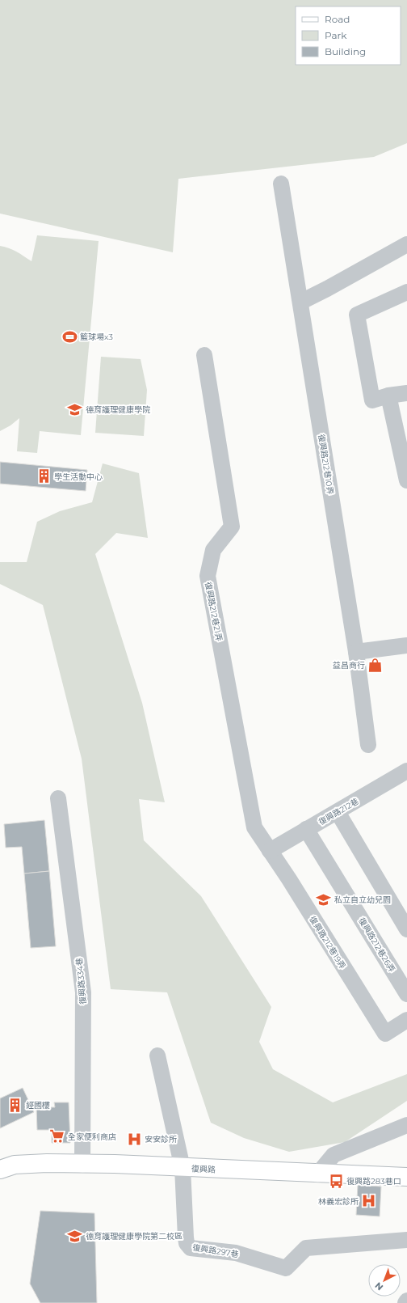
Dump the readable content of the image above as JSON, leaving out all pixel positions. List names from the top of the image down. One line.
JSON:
{"streets":{"street":["復興路212巷10弄","復興路212巷21弄","復興路212巷","復興路212巷19弄","復興路212巷26弄","復興路334巷","復興路","復興路297巷"]},"crossings":[["復興路212巷21弄","復興路212巷"],["復興路212巷21弄","復興路212巷19弄"],["復興路212巷","復興路212巷19弄"],["復興路212巷","復興路212巷26弄"],["復興路334巷","復興路"],["復興路","復興路297巷"]],"places":{"sports":["籃球場x3"],"school or university":["德育護理健康學院","私立自立幼兒園","德育護理健康學院第二校區"],"building":["學生活動中心","經國樓"],"shop":["益昌商行"],"supermarket":["全家便利商店"],"hospital":["安安診所","林義宏診所"],"bus stop":["復興路283巷口"]},"legend":["Road","Park","Building"],"north":"bottom left"}
